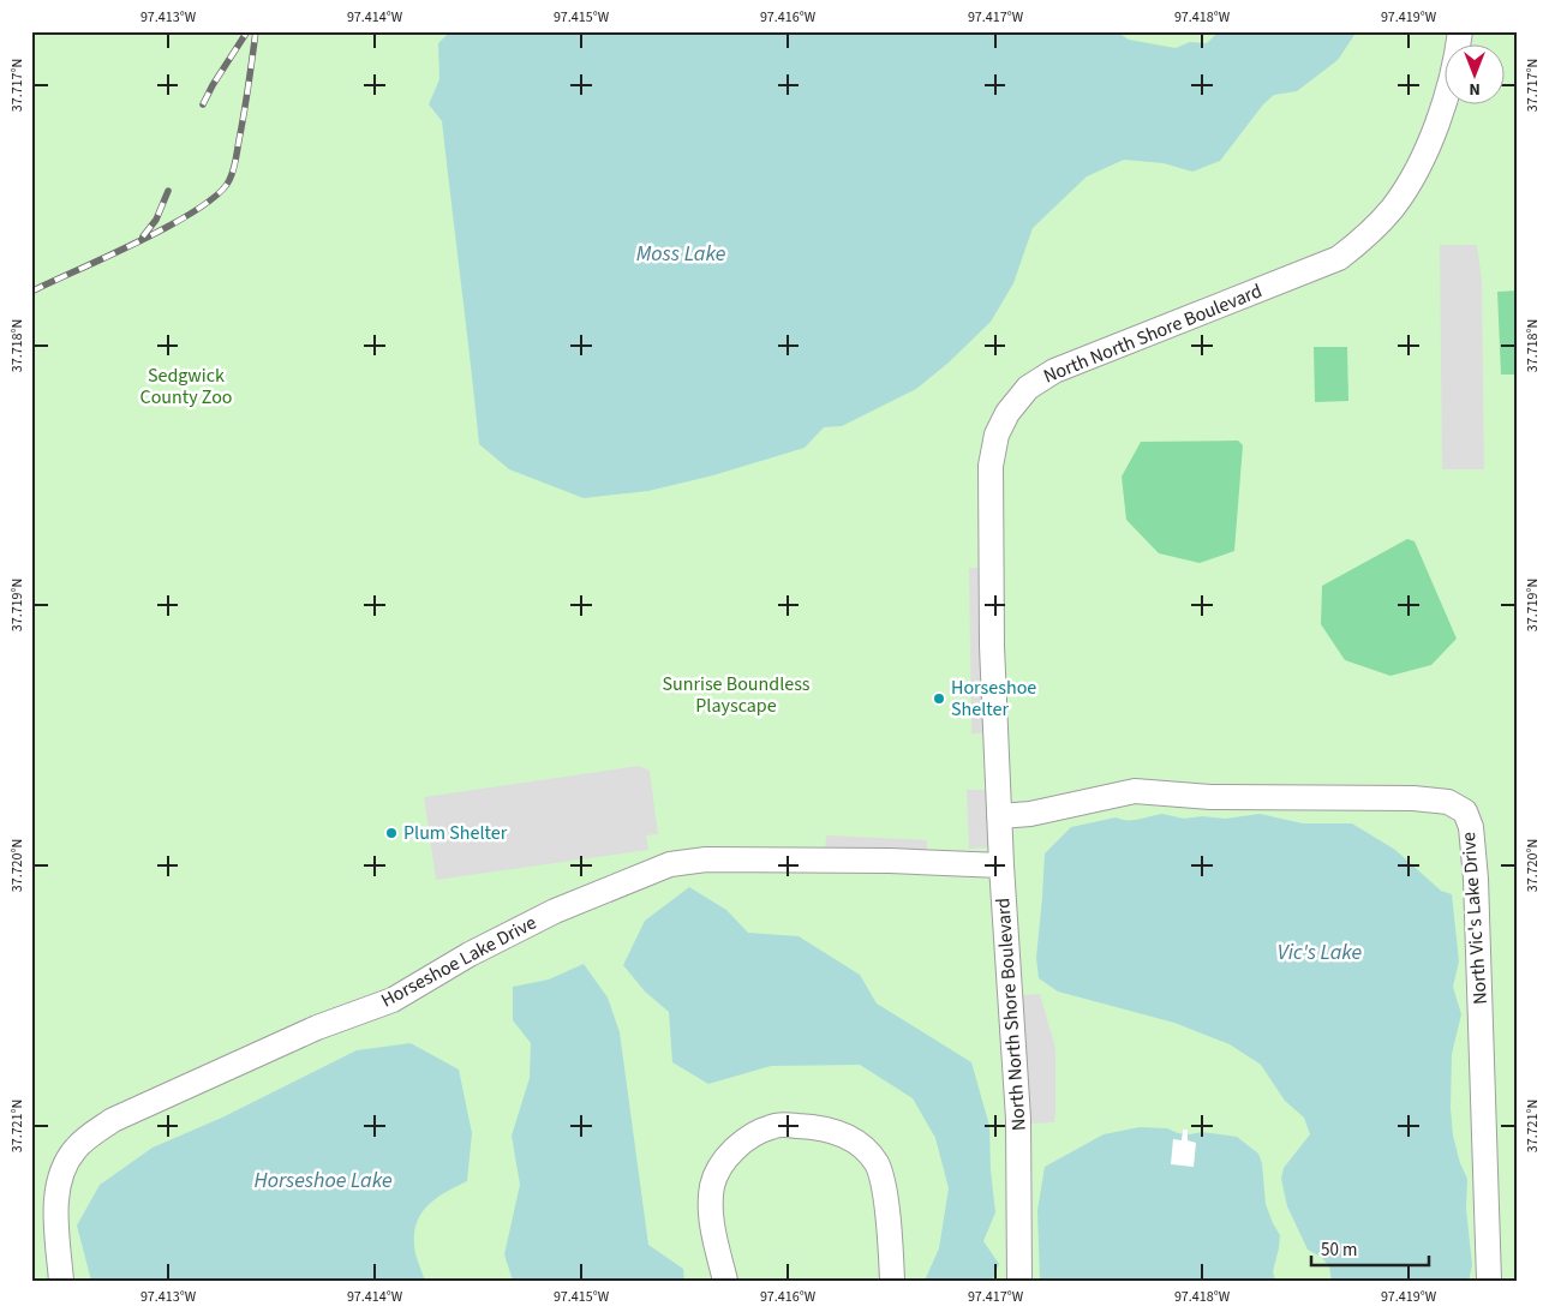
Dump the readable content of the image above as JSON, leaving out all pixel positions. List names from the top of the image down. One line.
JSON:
{"streets":{"street":["North North Shore Boulevard","North Vic's Lake Drive","Horseshoe Lake Drive"]},"crossings":[["North North Shore Boulevard","North Vic's Lake Drive"],["North North Shore Boulevard","Horseshoe Lake Drive"]],"water":["Moss Lake","Vic's Lake","Horseshoe Lake"],"parks":["Sedgwick County Zoo","Sunrise Boundless Playscape"],"places":["Horseshoe Shelter","Plum Shelter"],"scale_bar":"50 m","north":"bottom","coordinates":["97.413°W","97.414°W","97.415°W","97.416°W","97.417°W","97.418°W","97.419°W","37.717°N","37.718°N","37.719°N","37.720°N","37.721°N"]}
